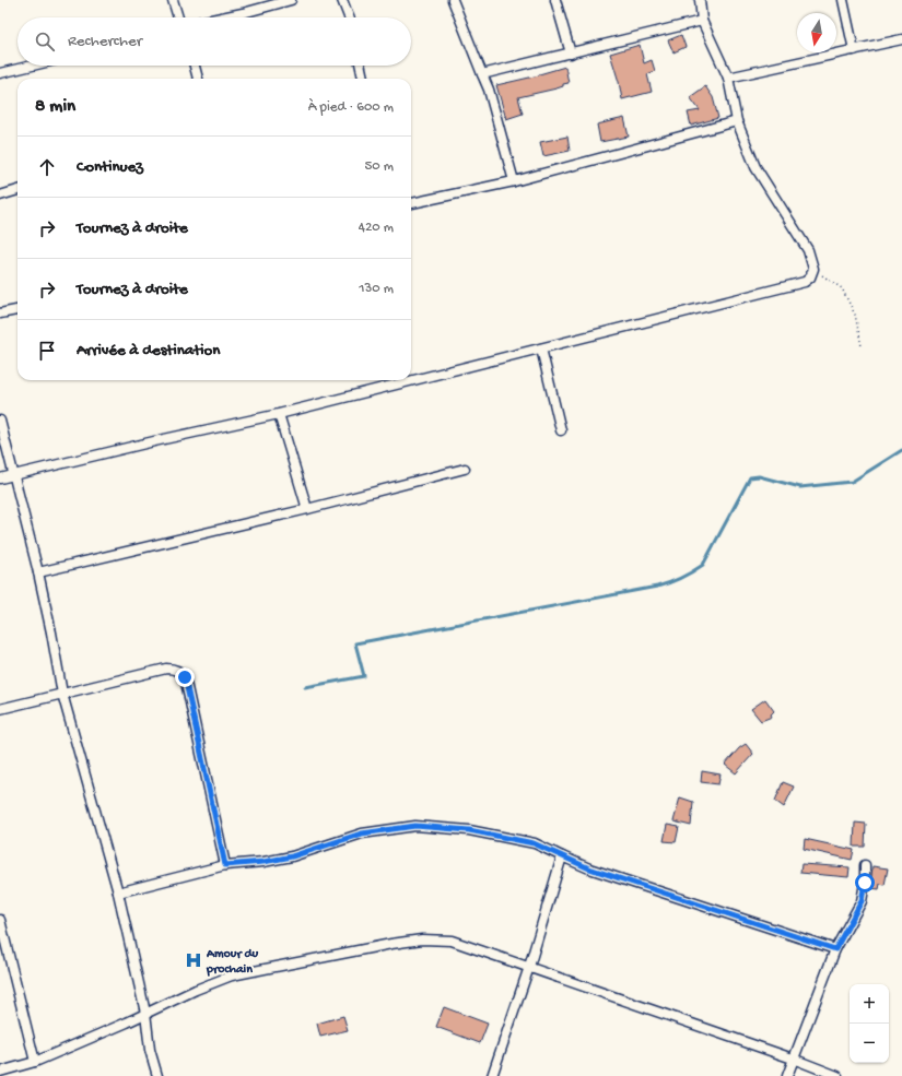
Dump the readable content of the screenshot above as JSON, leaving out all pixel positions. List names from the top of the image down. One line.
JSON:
{"places":{"hospital":["Amour du prochain"]},"north":"bottom","page":{"search":"Rechercher","heading":["8 min","À pied · 600 m"],"list":[["Continuez","50 m"],["Tournez à droite","420 m"],["Tournez à droite","130 m"],"Arrivée à destination"],"map_buttons":["+","−"]}}
